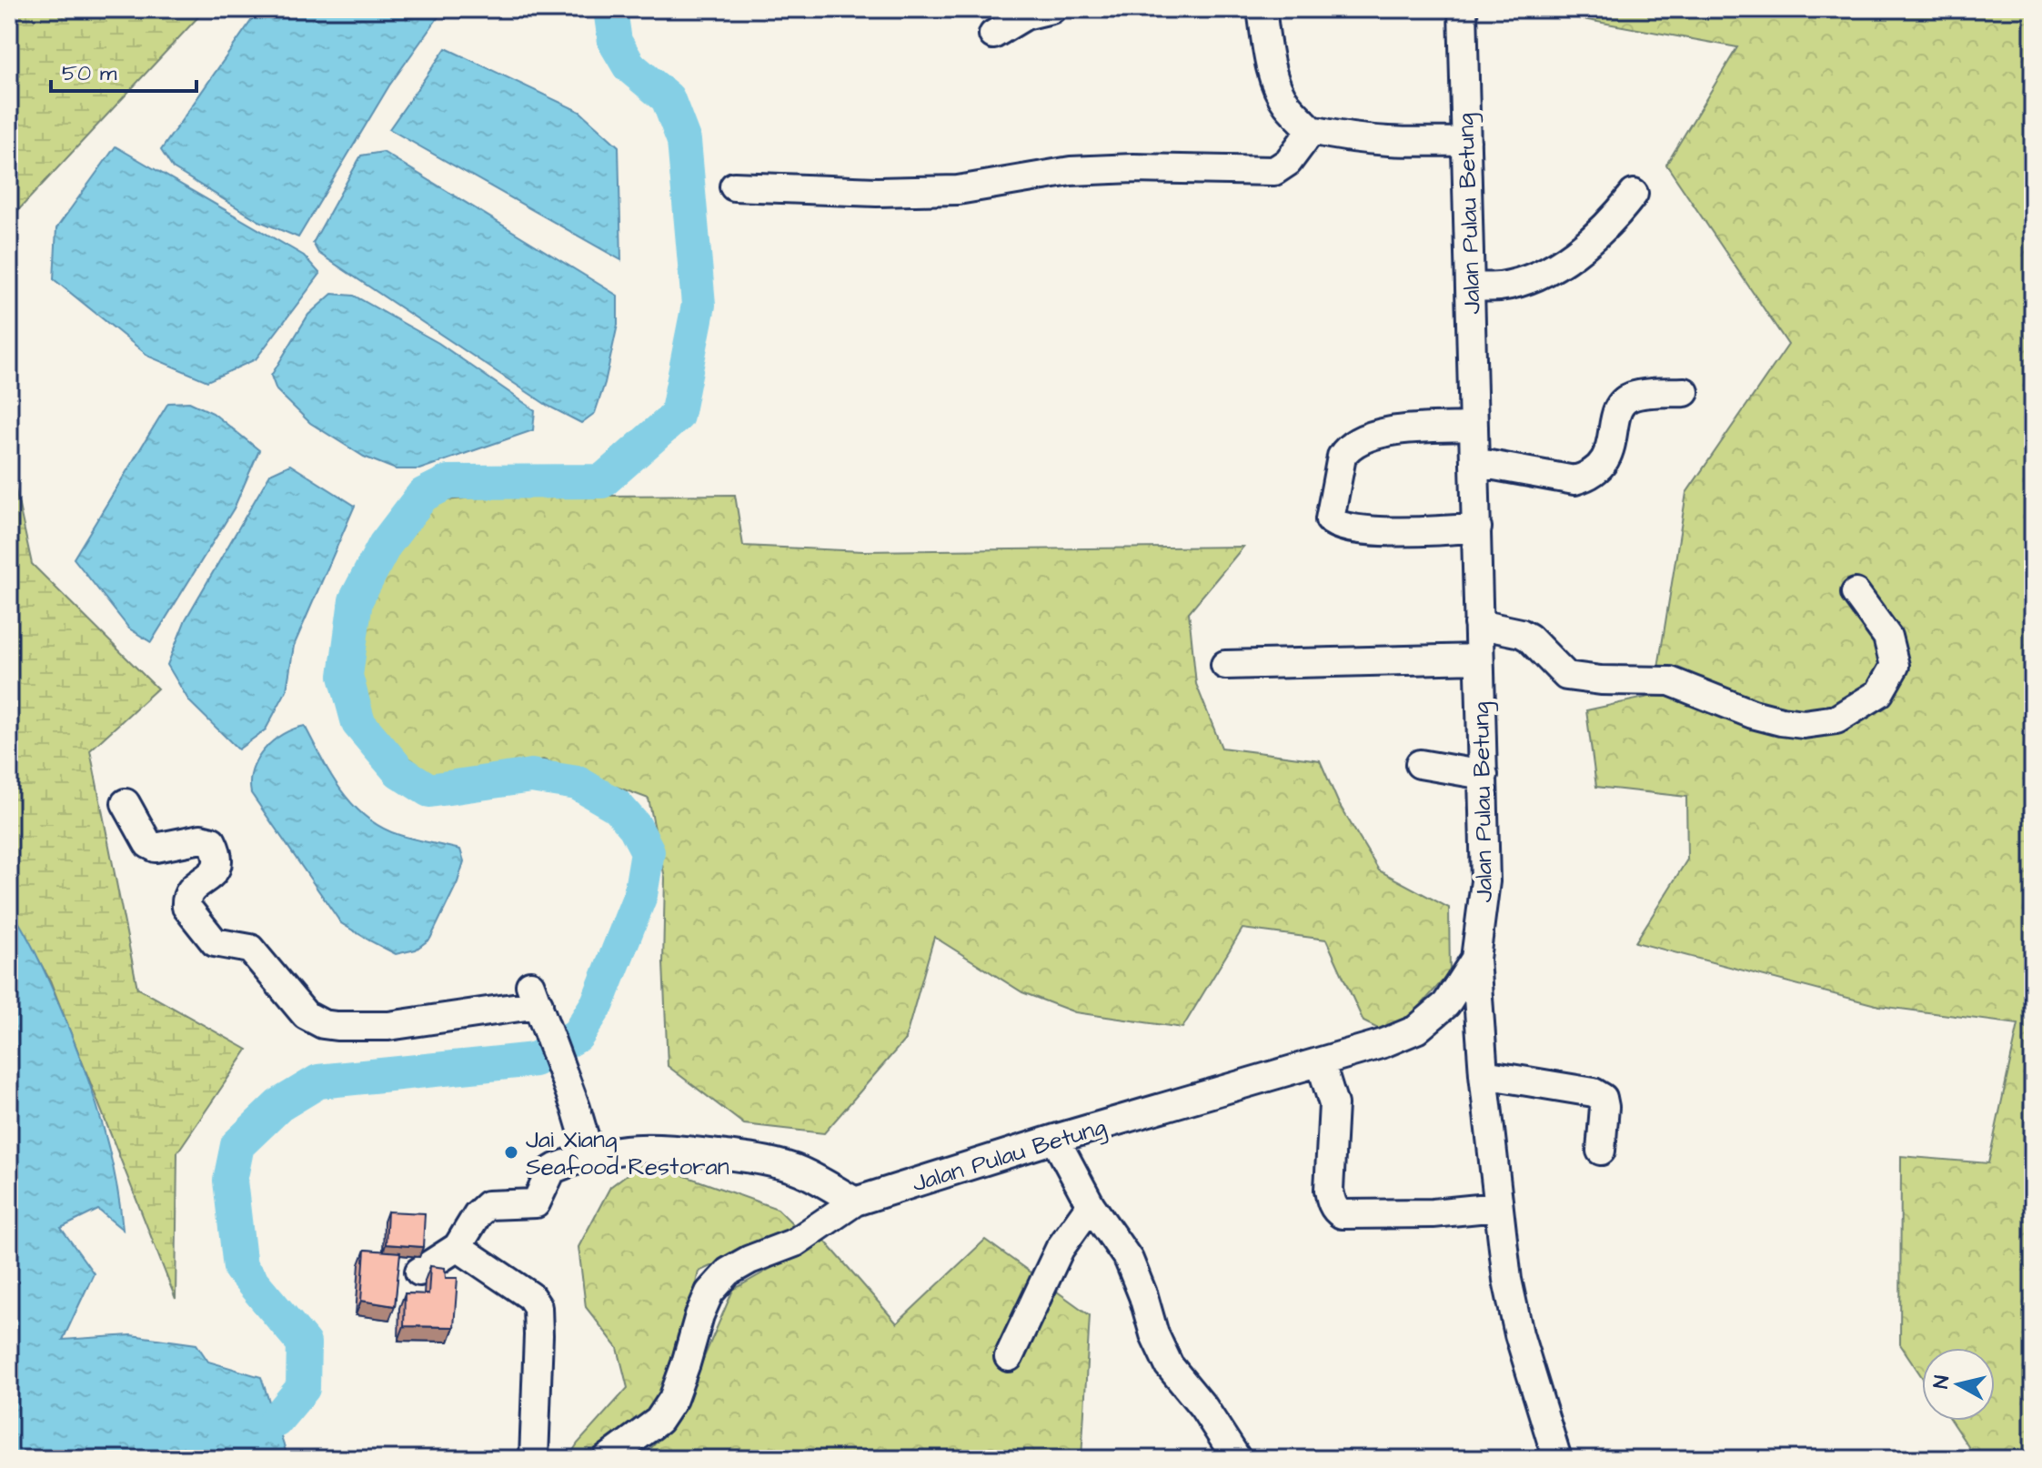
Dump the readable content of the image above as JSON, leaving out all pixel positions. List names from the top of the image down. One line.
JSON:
{"streets":{"street":["Jalan Pulau Betung"]},"places":["Jai Xiang Seafood Restoran"],"scale_bar":"50 m","north":"left"}
